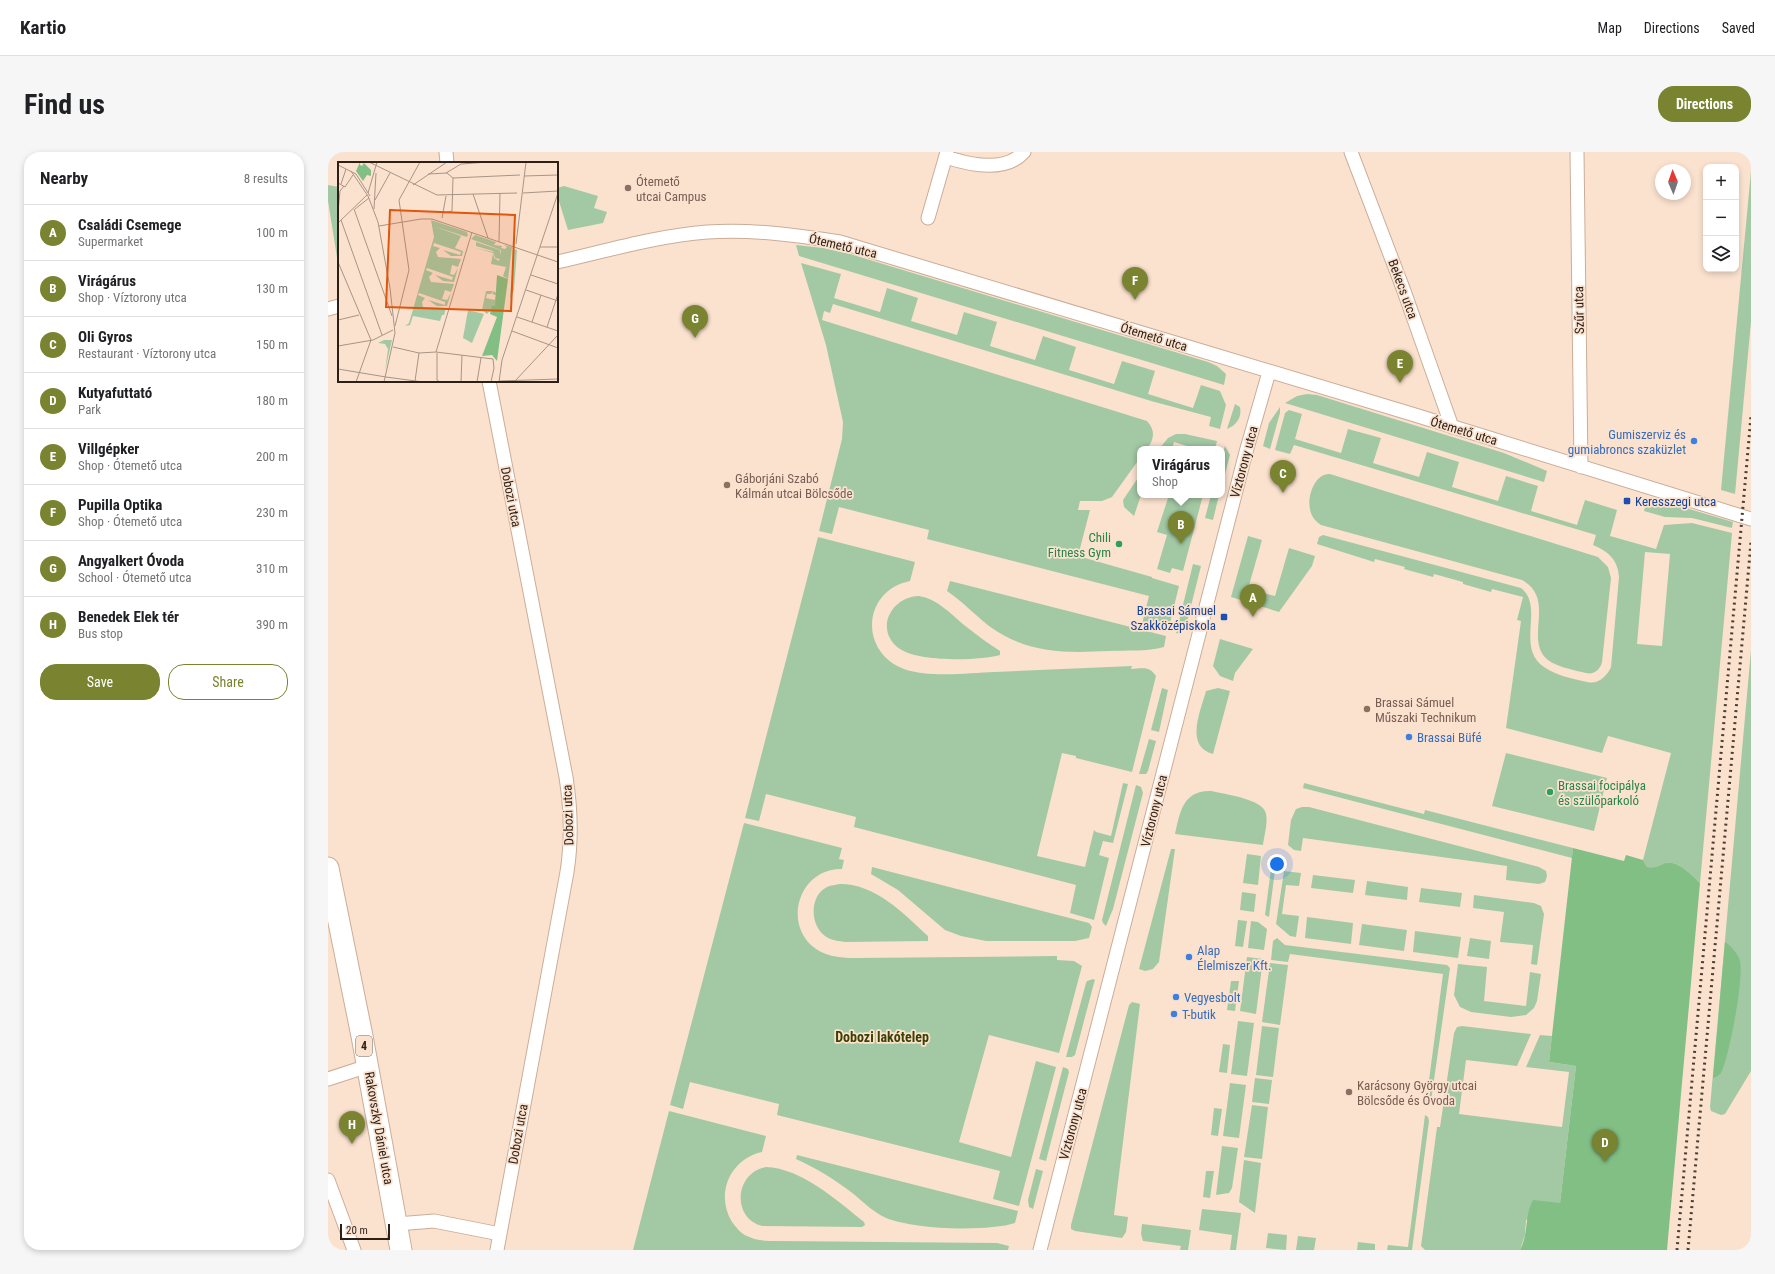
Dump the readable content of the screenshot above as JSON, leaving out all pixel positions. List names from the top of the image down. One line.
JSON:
{"streets":{"main road":["4","Rakovszky Dániel utca"],"street":["Ótemető utca","Bekecs utca","Szűr utca","Víztorony utca","Dobozi utca"]},"crossings":[["Ótemető utca","Bekecs utca"],["Ótemető utca","Szűr utca"],["Ótemető utca","Víztorony utca"],["4","Rakovszky Dániel utca"]],"districts":["Dobozi lakótelep"],"places":{"other":["Ótemető utcai Campus","Gumiszerviz és gumiabroncs szaküzlet","Gáborjáni Szabó Kálmán utcai Bölcsőde","Chili Fitness Gym","Brassai Sámuel Műszaki Technikum","Brassai Büfé","Brassai focipálya és szülőparkoló","Alap Élelmiszer Kft.","Vegyesbolt","T-butik","Karácsony György utcai Bölcsőde és Óvoda"],"transit":["Keresszegi utca","Brassai Sámuel Szakközépiskola"]},"scale_bar":"20 m","north":"top","page":{"header":"Kartio","nav":["Map","Directions","Saved"],"buttons":["Directions",["Save","Share"]],"title":"Find us","heading":["Nearby","8 results"],"map_buttons":["+","−"],"list":[{"mark":"A","name":"Családi Csemege","note":"Supermarket","value":"100 m"},{"mark":"B","name":"Virágárus","note":"Shop · Víztorony utca","value":"130 m"},{"mark":"C","name":"Oli Gyros","note":"Restaurant · Víztorony utca","value":"150 m"},{"mark":"D","name":"Kutyafuttató","note":"Park","value":"180 m"},{"mark":"E","name":"Villgépker","note":"Shop · Ótemető utca","value":"200 m"},{"mark":"F","name":"Pupilla Optika","note":"Shop · Ótemető utca","value":"230 m"},{"mark":"G","name":"Angyalkert Óvoda","note":"School · Ótemető utca","value":"310 m"},{"mark":"H","name":"Benedek Elek tér","note":"Bus stop","value":"390 m"}],"pins":["F","G","E","C","B","A","H","D"],"popup":["Virágárus","Shop"],"scale":"20 m"}}
